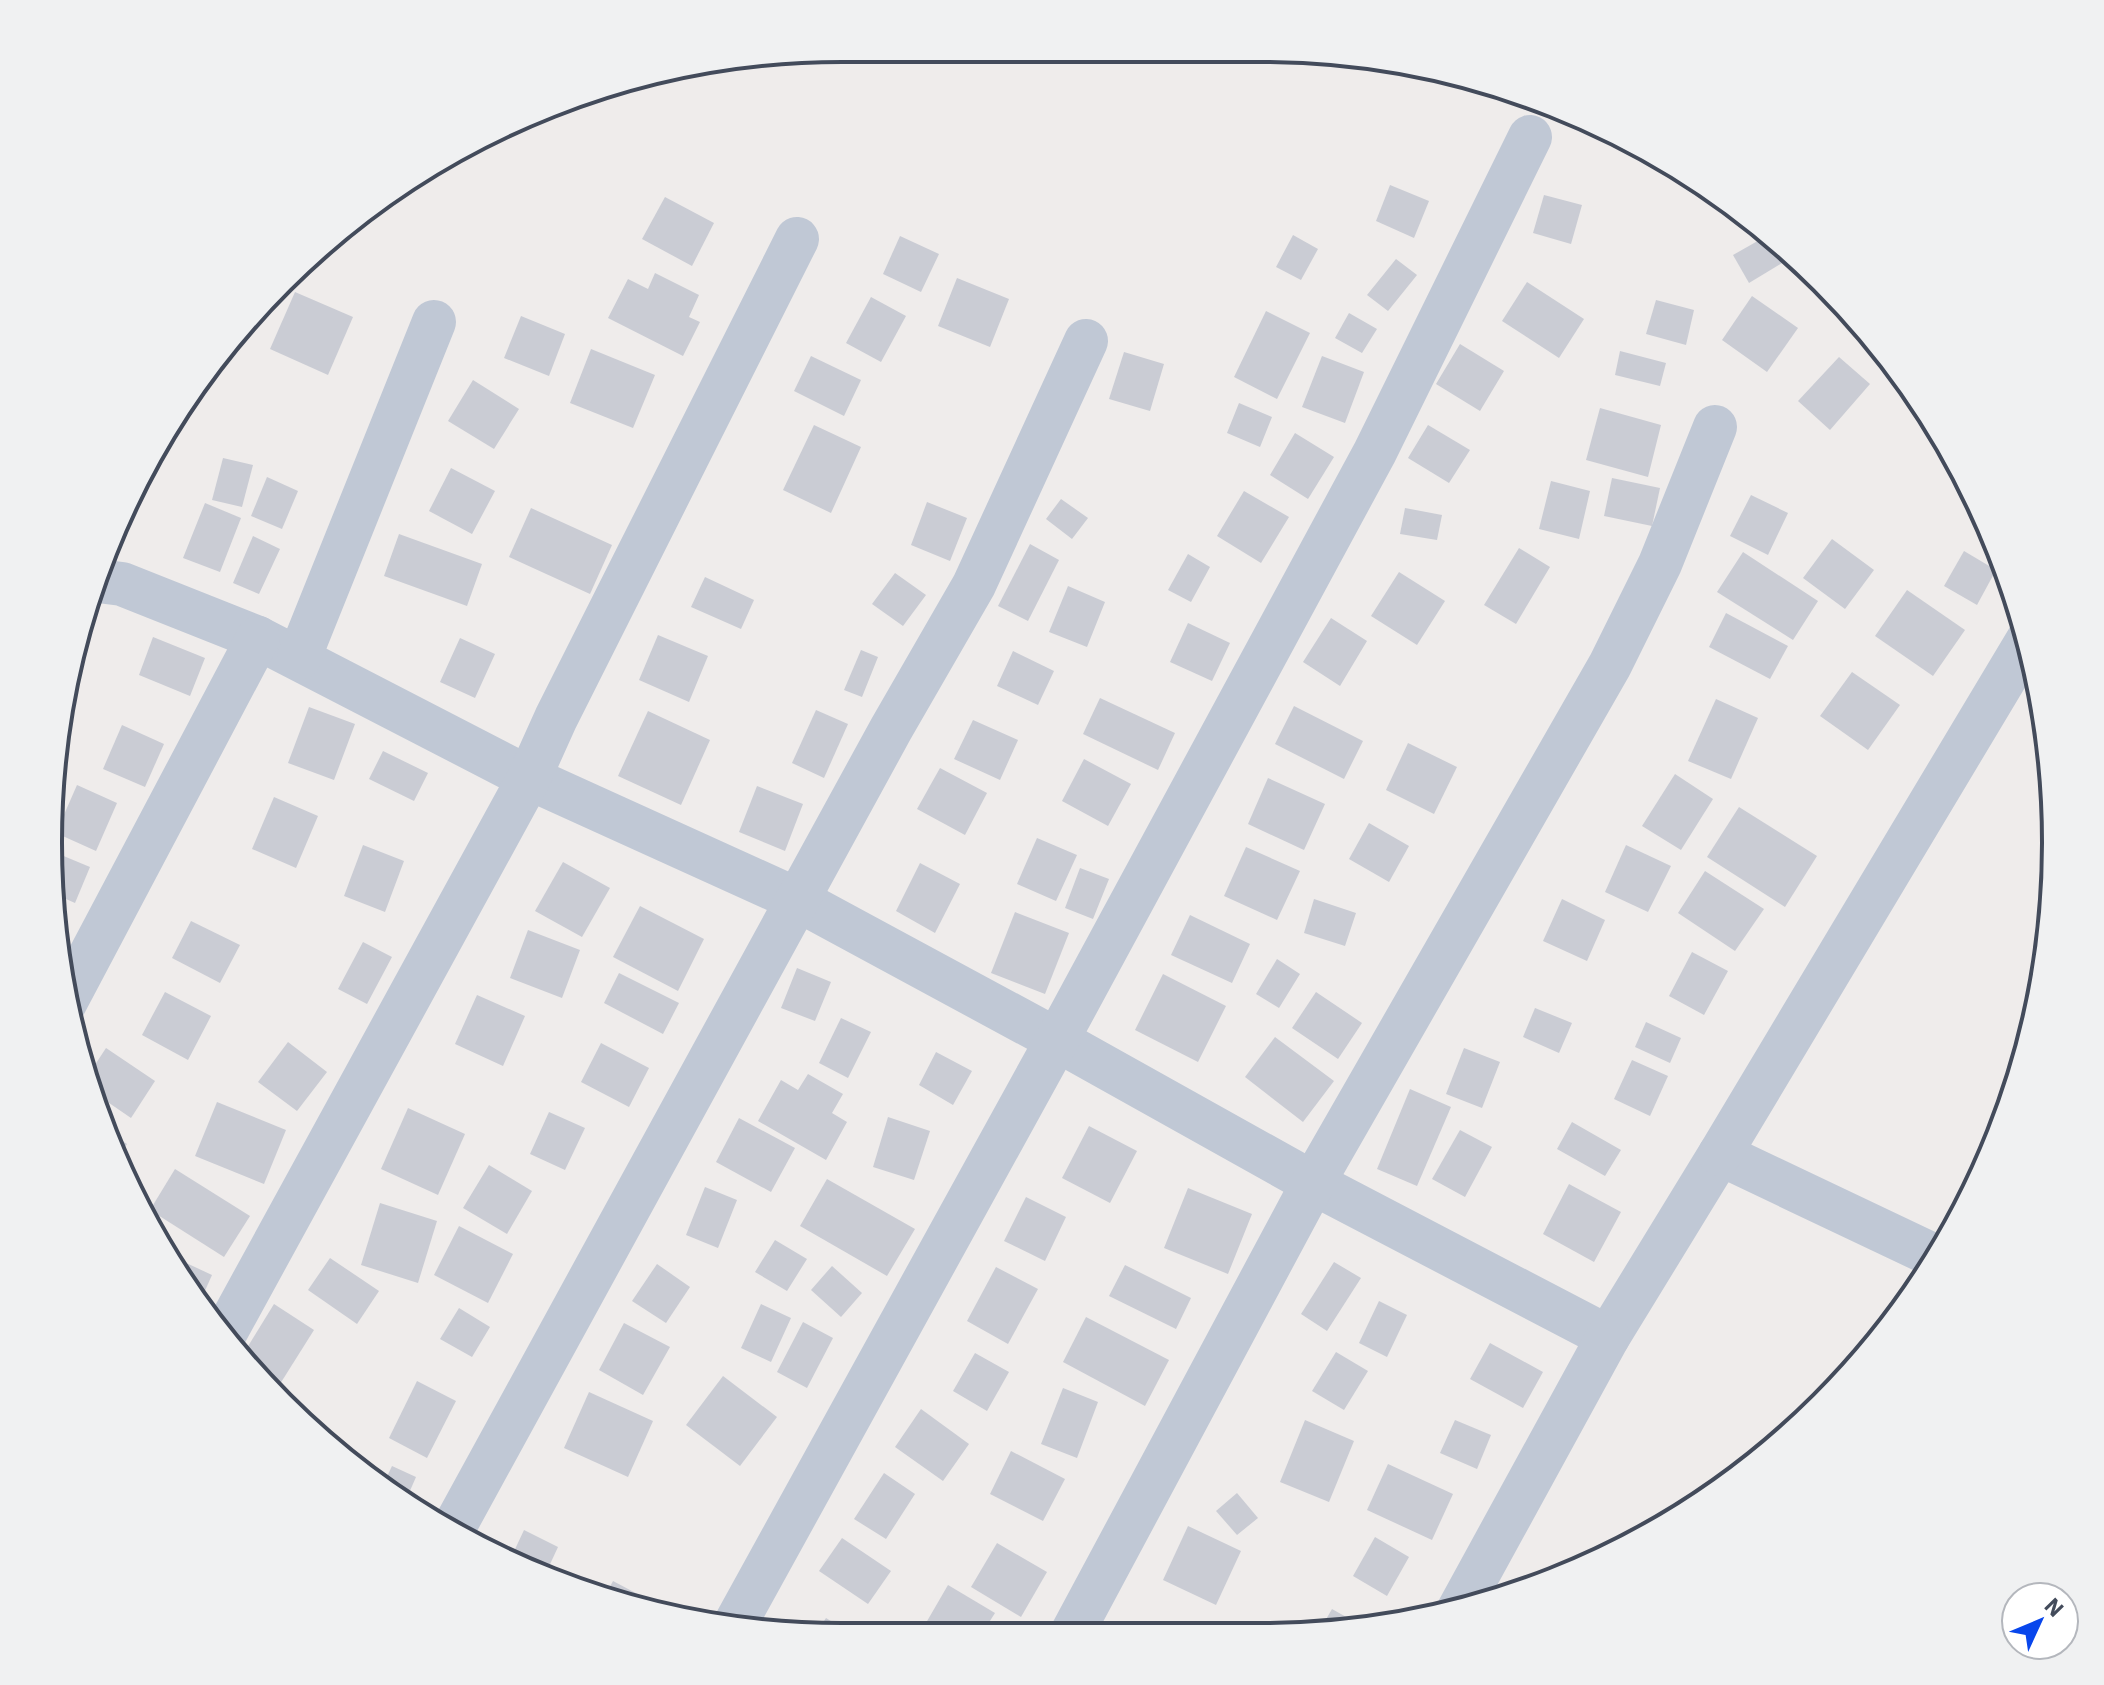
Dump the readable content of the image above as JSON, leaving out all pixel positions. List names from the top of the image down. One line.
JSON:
{"north":"top right"}
